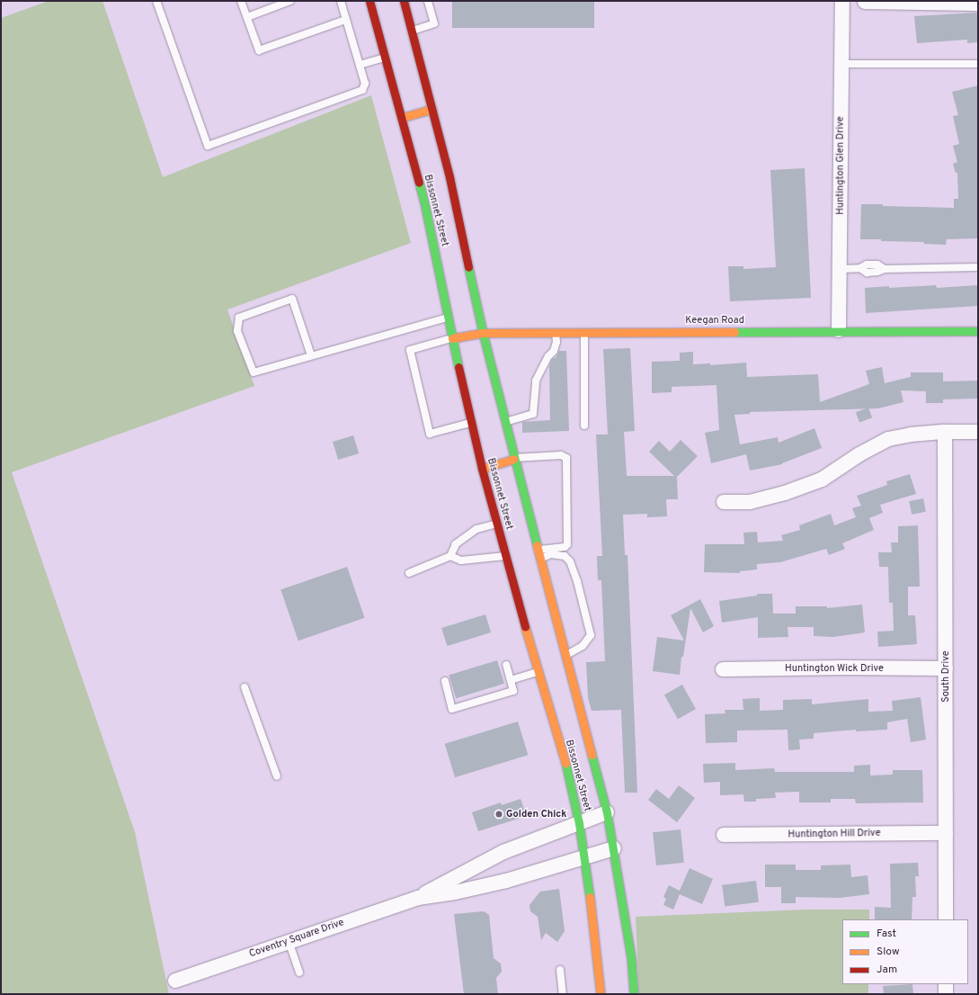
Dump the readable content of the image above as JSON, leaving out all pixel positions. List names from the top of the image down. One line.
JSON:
{"streets":{"main road":["Bissonnet Street","Keegan Road"],"street":["Huntington Glen Drive","Huntington Wick Drive","South Drive","Huntington Hill Drive","Coventry Square Drive"]},"crossings":[["Huntington Glen Drive","Keegan Road"],["Bissonnet Street","Keegan Road"],["Bissonnet Street","Coventry Square Drive"],["Huntington Wick Drive","South Drive"],["South Drive","Huntington Hill Drive"]],"places":["Golden Chick"],"legend":["Fast","Slow","Jam"]}
